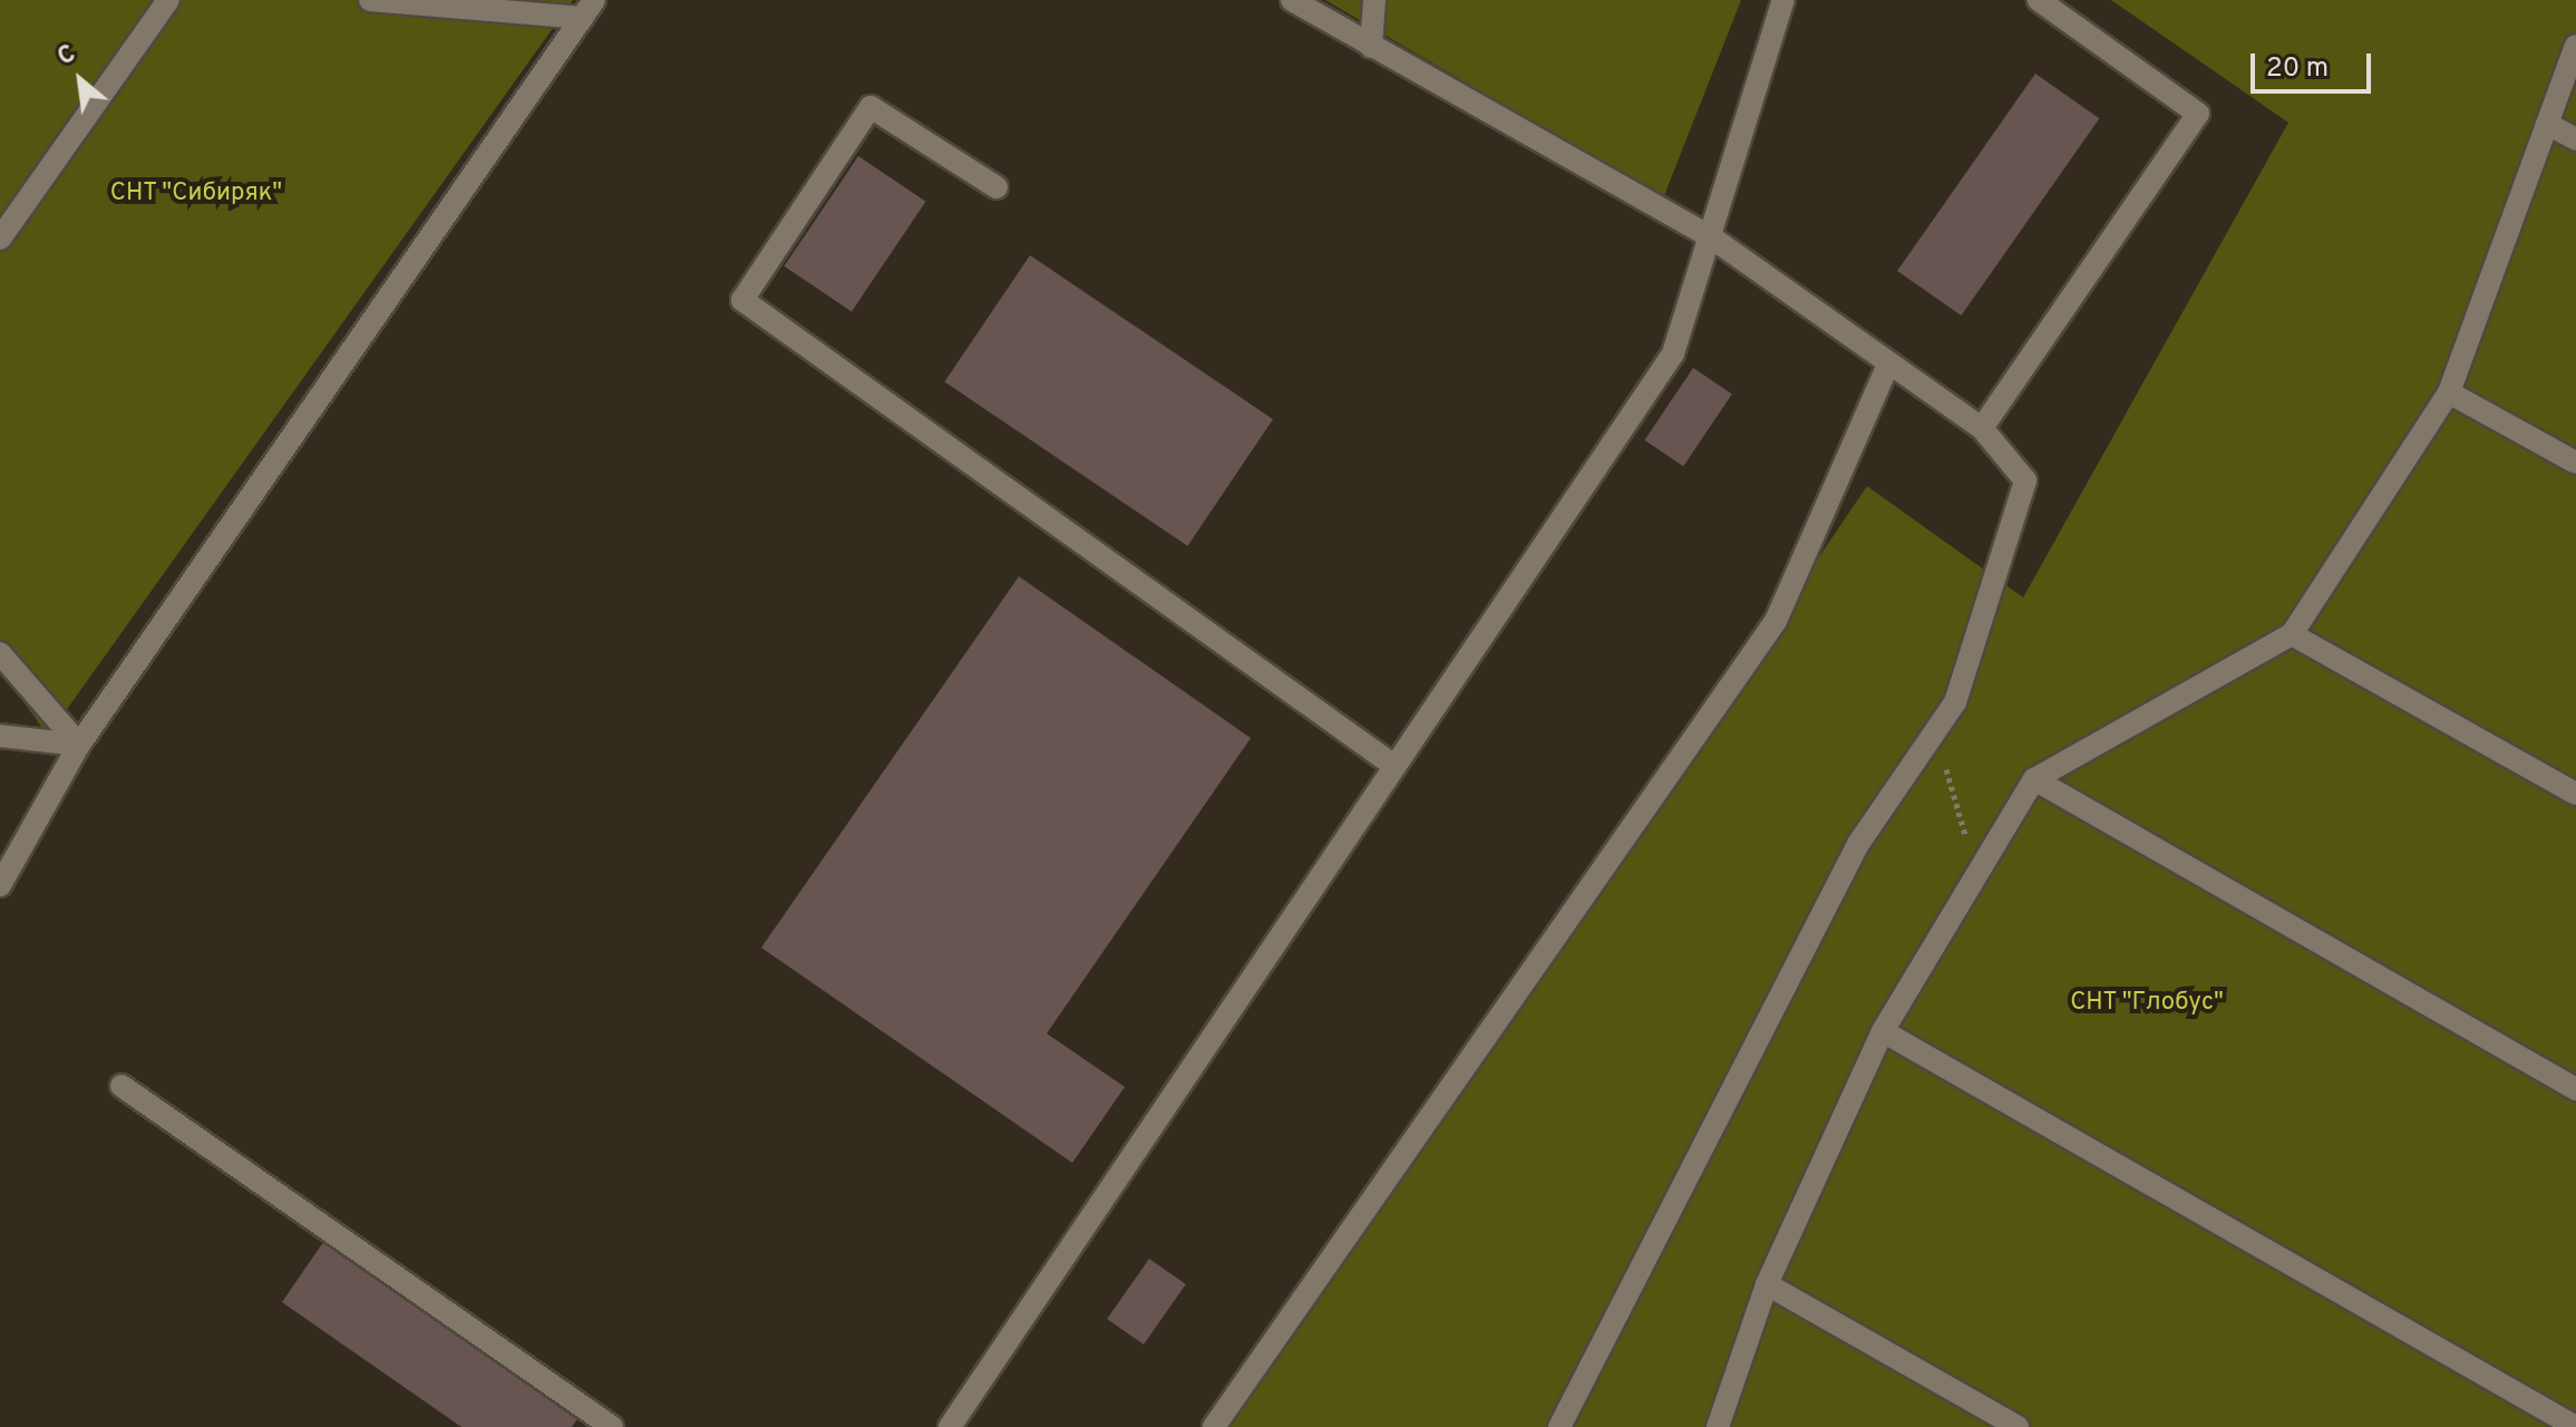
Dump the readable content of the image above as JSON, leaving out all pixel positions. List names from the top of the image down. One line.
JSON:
{"parks":["СНТ \"Сибиряк\"","СНТ \"Глобус\""],"scale_bar":"20 m","north":"top left"}
